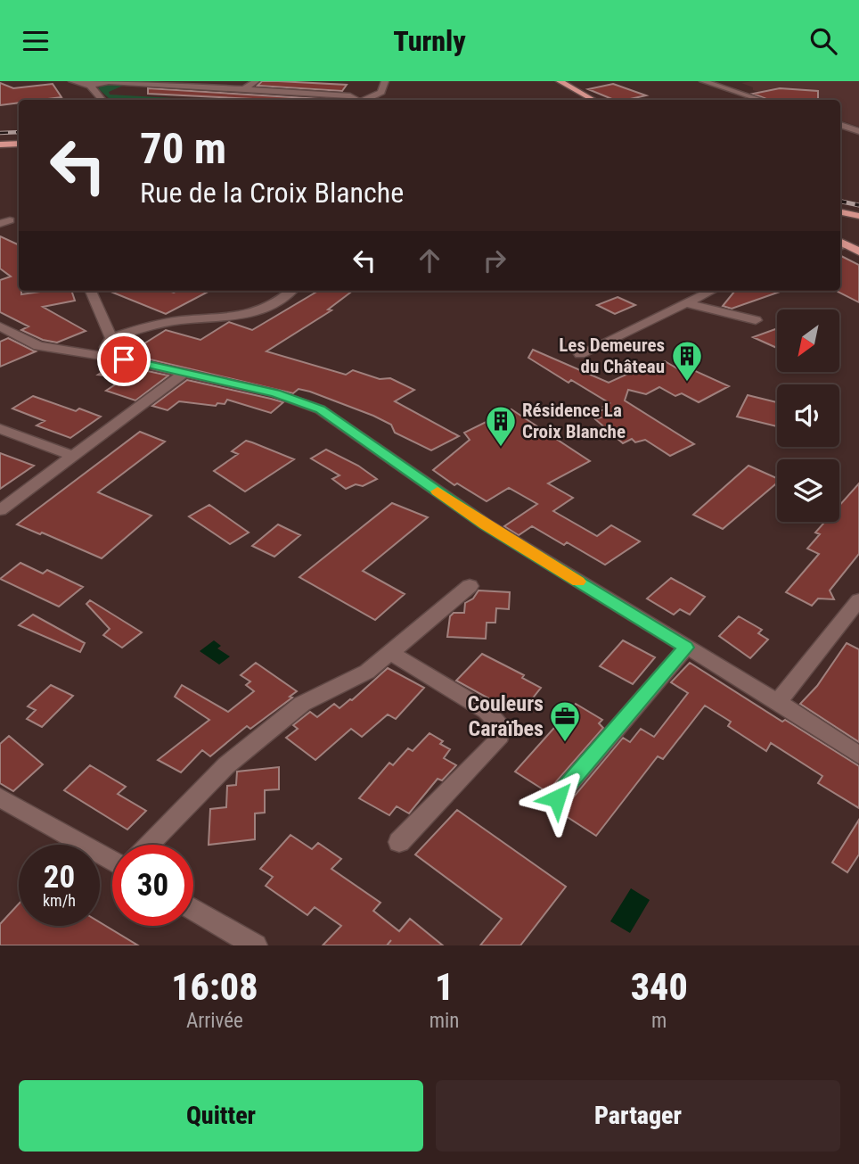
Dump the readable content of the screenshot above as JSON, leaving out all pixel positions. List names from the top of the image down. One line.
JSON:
{"places":{"building":["Les Demeures du Château","Résidence La Croix Blanche"],"office":["Couleurs Caraïbes"]},"north":"bottom left","page":{"header":"Turnly","turn":["70 m","Rue de la Croix Blanche"],"speed":"20 km/h","limit":"30","eta":["16:08","Arrivée","1","min","340","m"],"buttons":["Quitter","Partager"]}}
